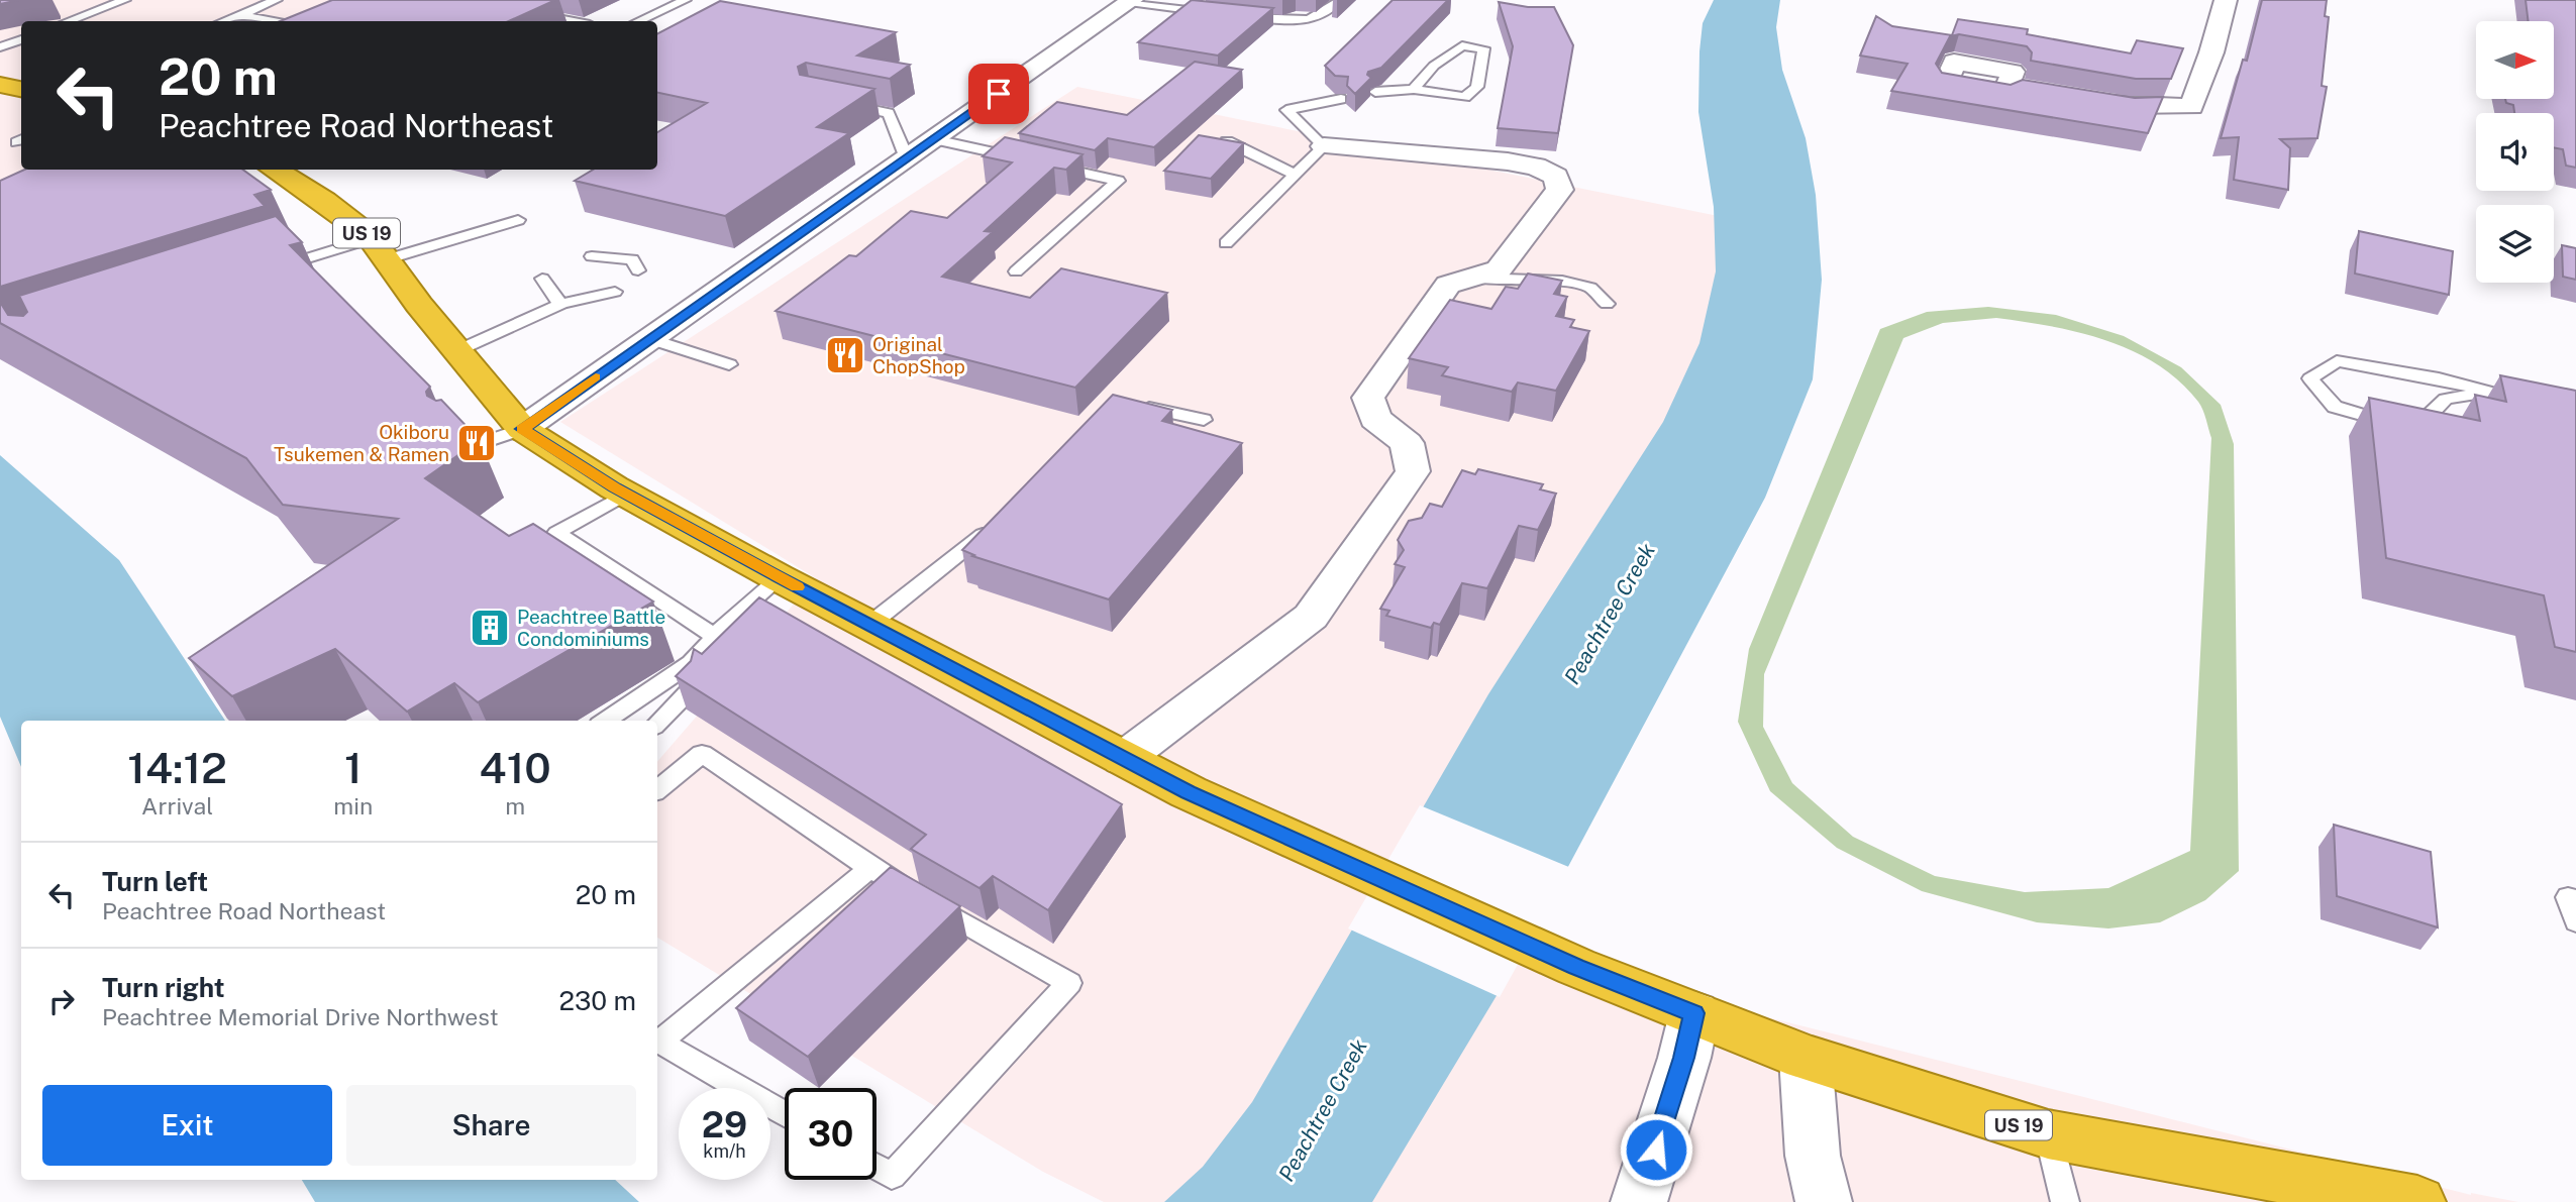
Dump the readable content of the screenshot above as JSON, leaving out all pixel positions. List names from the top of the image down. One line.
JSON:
{"streets":{"highway":["US 19"]},"water":["Peachtree Creek"],"places":{"restaurant":["Original ChopShop","Okiboru Tsukemen & Ramen"],"building":["Peachtree Battle Condominiums"]},"north":"right","page":{"turn":["20 m","Peachtree Road Northeast"],"eta":["14:12","Arrival","1","min","410","m"],"list":[{"name":"Turn left","note":"Peachtree Road Northeast","value":"20 m"},{"name":"Turn right","note":"Peachtree Memorial Drive Northwest","value":"230 m"}],"buttons":["Exit","Share"],"speed":"29 km/h","limit":"30"}}
